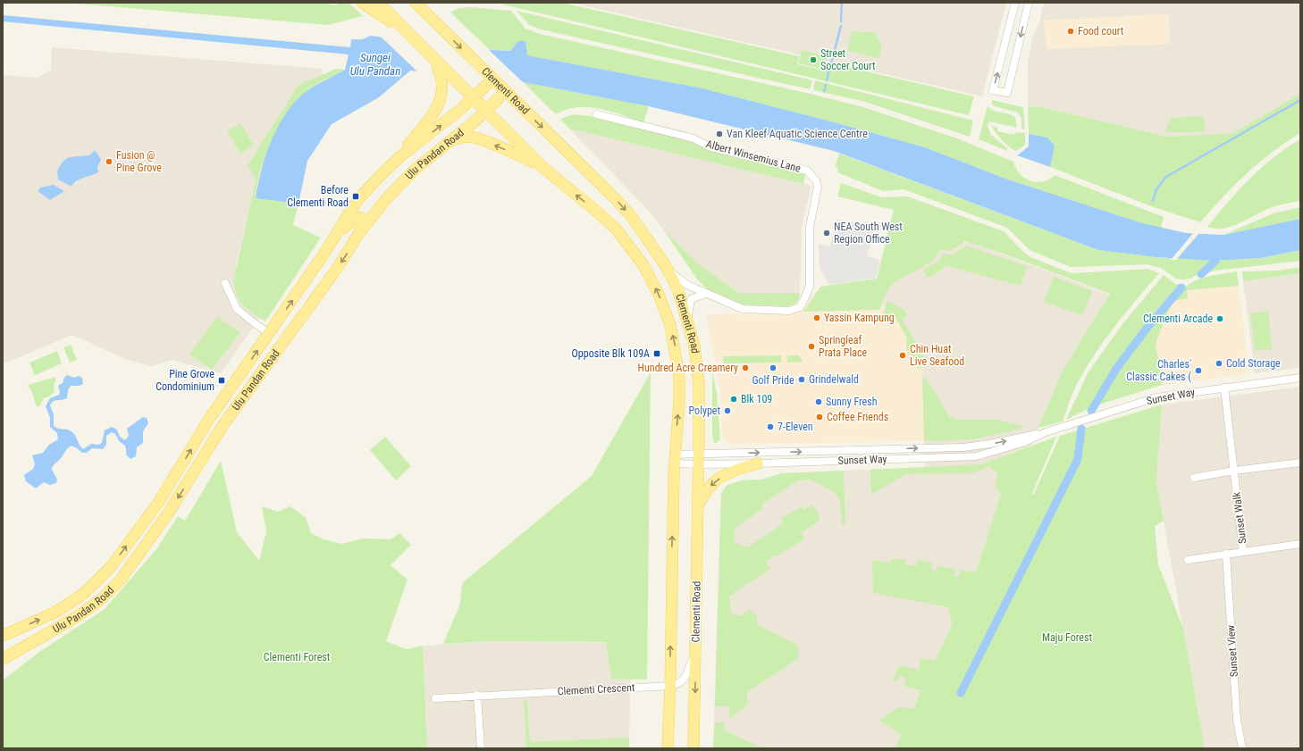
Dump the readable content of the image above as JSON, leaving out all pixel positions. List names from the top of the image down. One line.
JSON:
{"streets":{"main road":["Clementi Road","Ulu Pandan Road"],"street":["Albert Winsemius Lane","Sunset Way","Sunset Walk","Sunset View","Clementi Crescent"]},"crossings":[["Clementi Road","Ulu Pandan Road"],["Clementi Road","Sunset Way"],["Clementi Road","Clementi Crescent"],["Sunset Way","Sunset Walk"],["Sunset Walk","Sunset View"]],"water":["Sungei Ulu Pandan"],"parks":["Maju Forest","Clementi Forest"],"places":{"other":["Food court","Street Soccer Court","Van Kleef Aquatic Science Centre","Fusion @ Pine Grove","NEA South West Region Office","Yassin Kampung","Clementi Arcade","Springleaf Prata Place","Chin Huat Live Seafood","Cold Storage","Hundred Acre Creamery","Golf Pride","Charles' Classic Cakes (","Grindelwald","Blk 109","Sunny Fresh","Polypet","Coffee Friends","7-Eleven"],"transit":["Before Clementi Road","Opposite Blk 109A","Pine Grove Condominium"]}}
